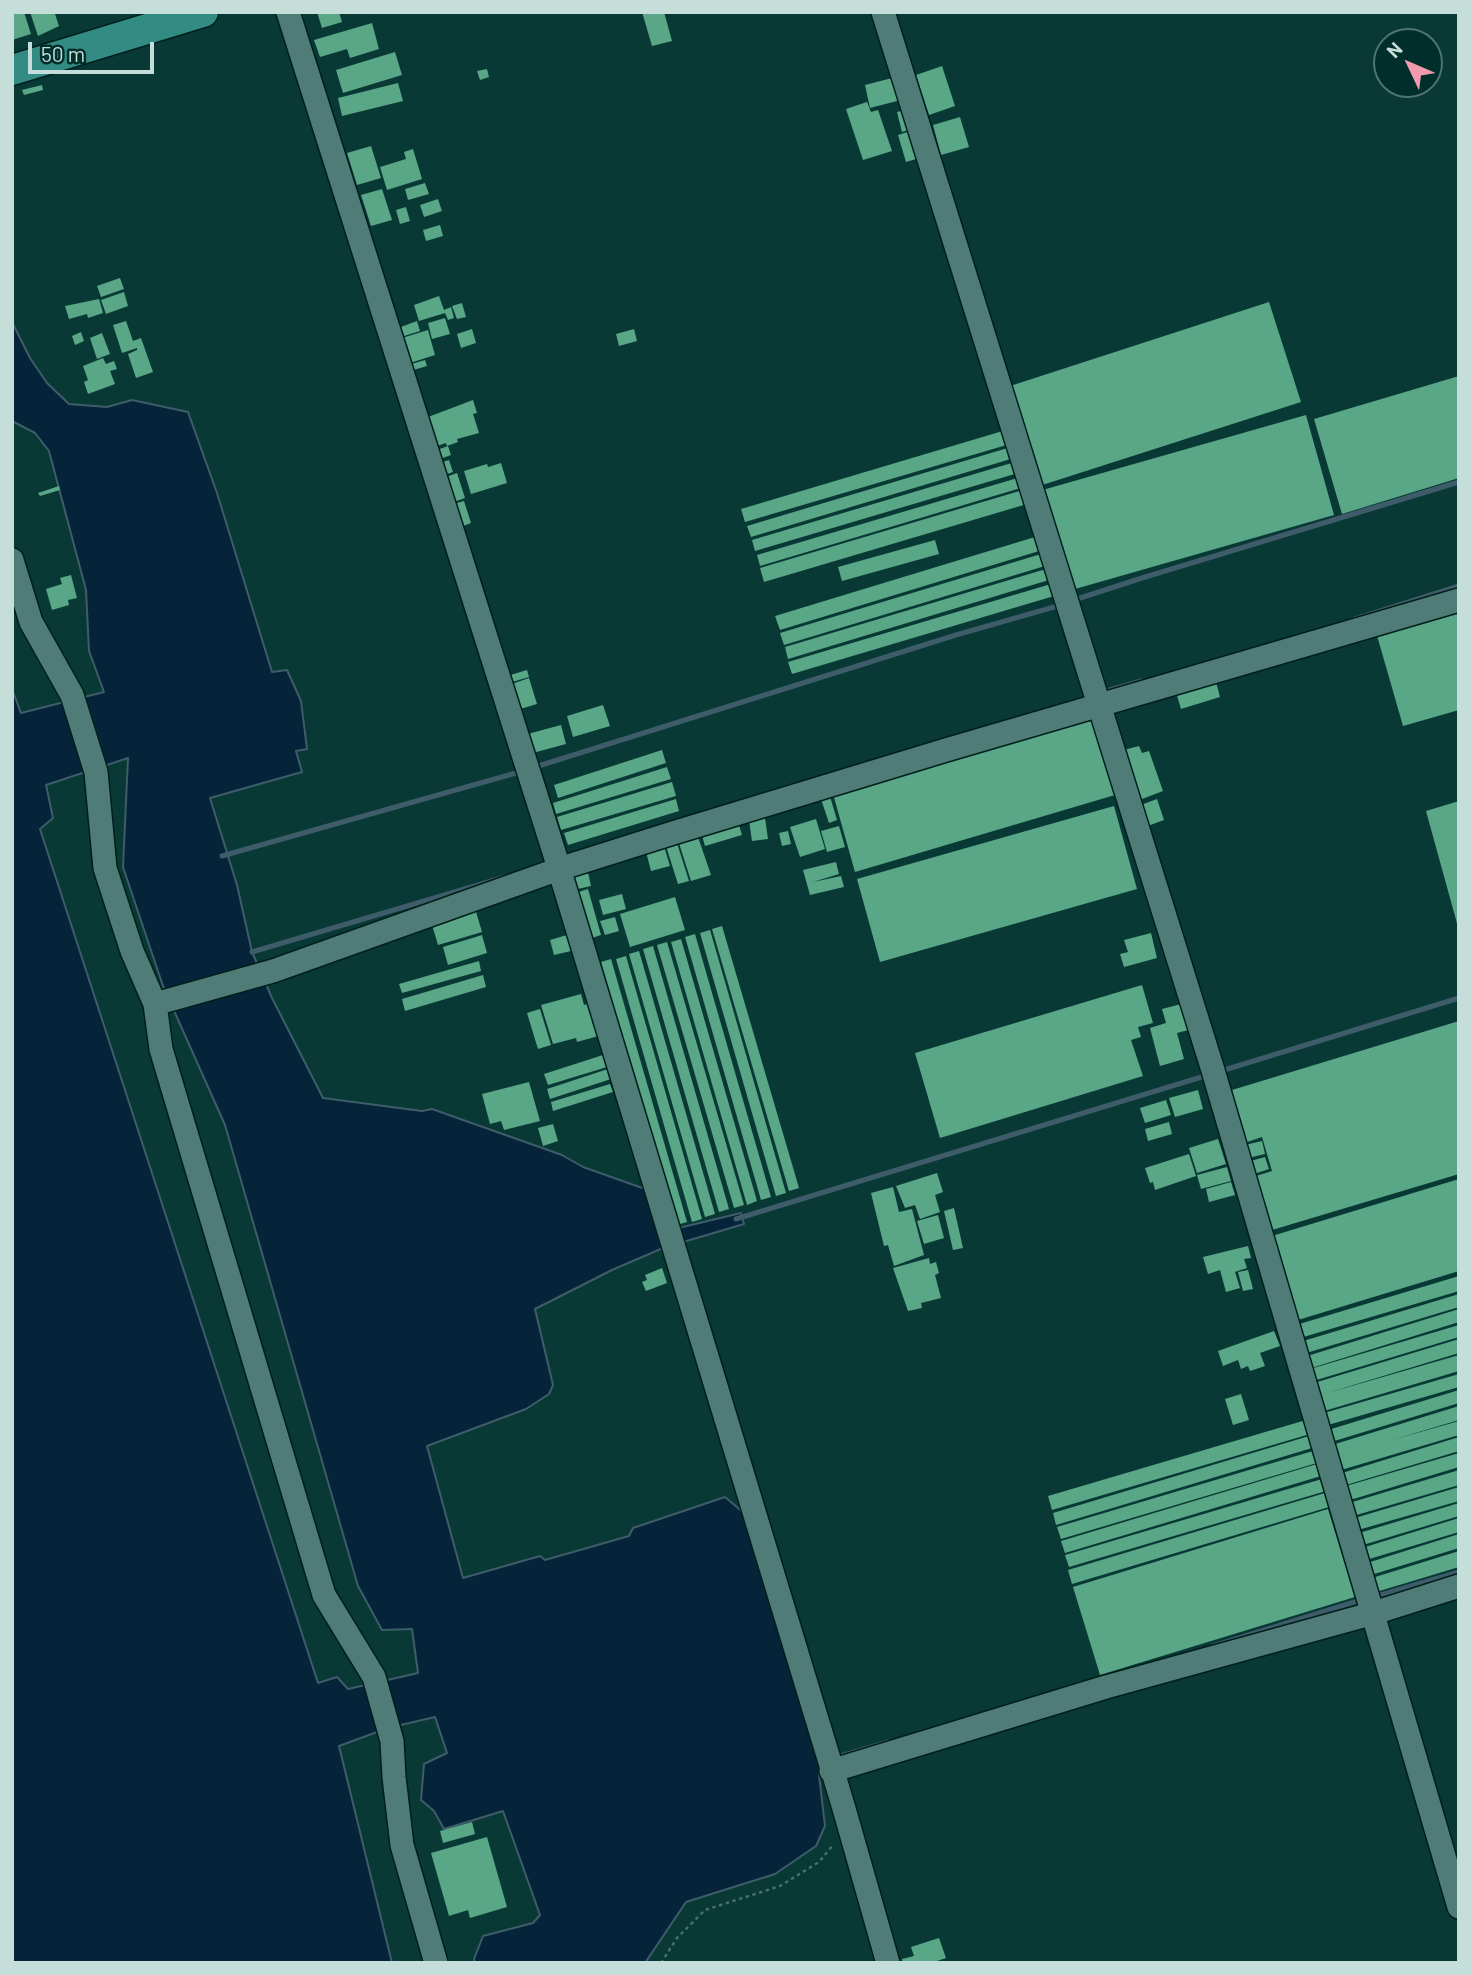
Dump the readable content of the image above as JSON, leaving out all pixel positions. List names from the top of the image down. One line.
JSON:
{"scale_bar":"50 m","north":"top left"}
